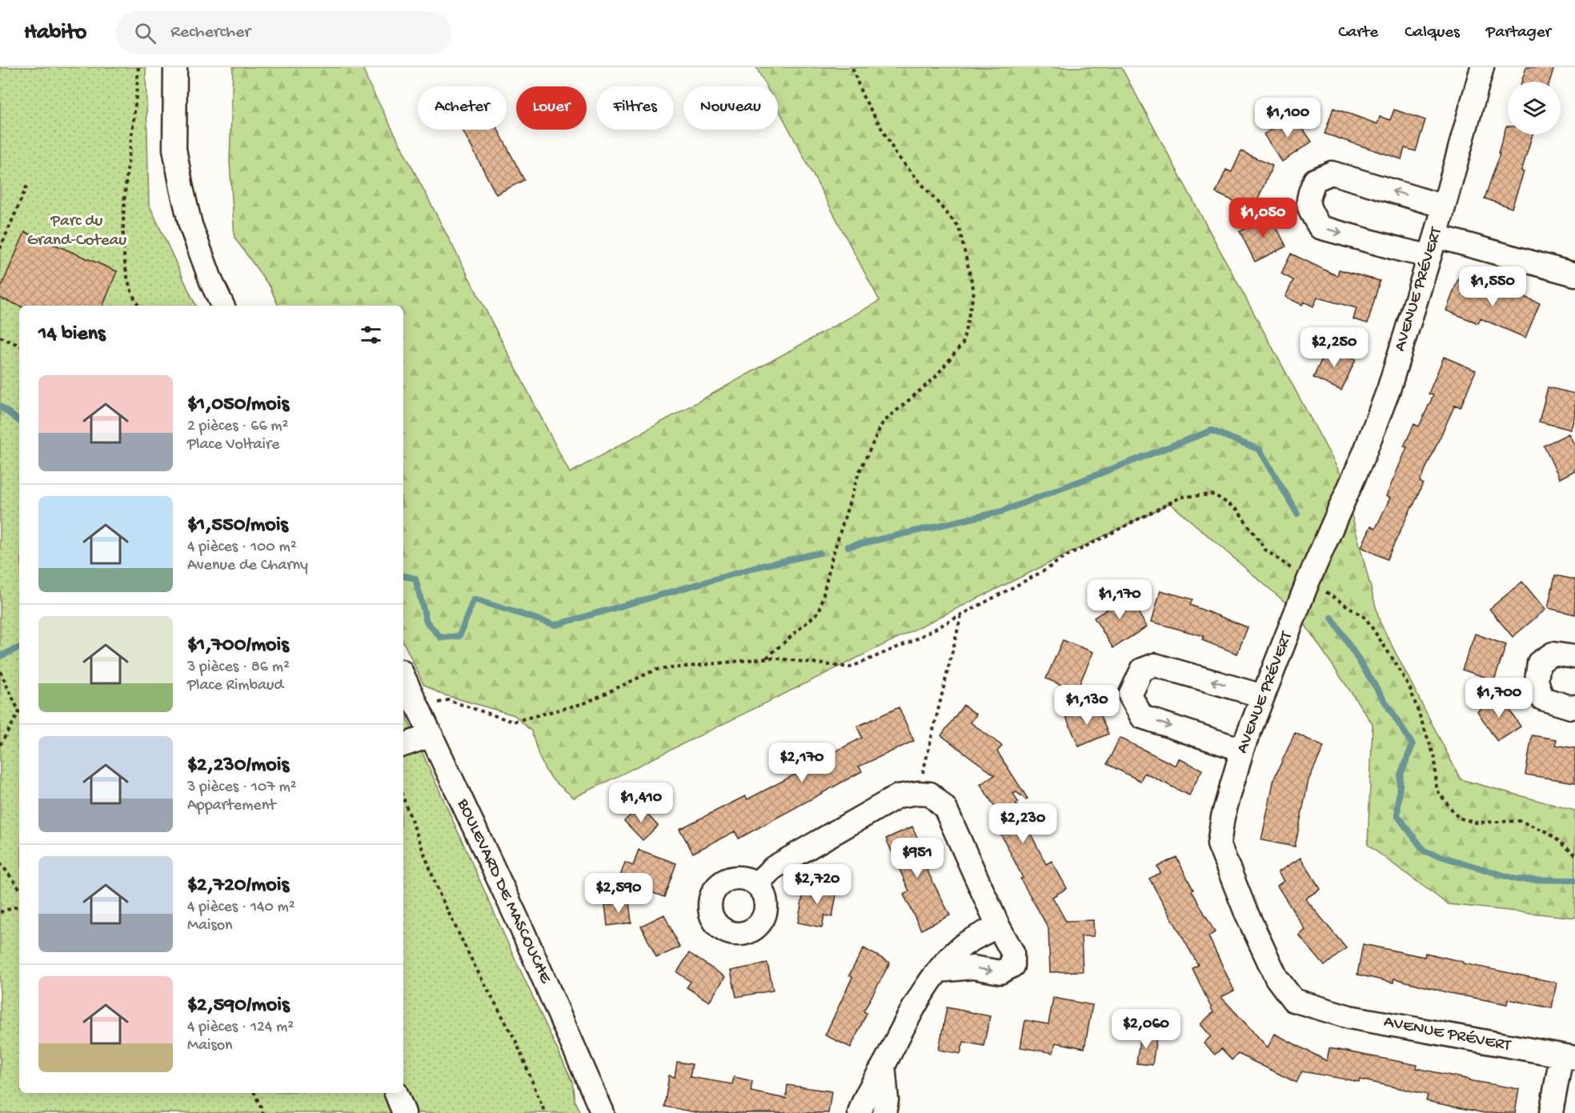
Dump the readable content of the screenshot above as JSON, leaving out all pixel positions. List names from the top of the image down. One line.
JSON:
{"streets":{"street":["AVENUE PRÉVERT","BOULEVARD DE MASCOUCHE"]},"parks":["Parc du Grand-Coteau"],"page":{"header":"Habito","search":"Rechercher","nav":["Carte","Calques","Partager"],"chip":["Acheter","Louer","Filtres","Nouveau"],"price":["$1,100","$1,050","$1,550","$2,250","$1,170","$1,700","$1,130","$2,170","$1,410","$2,230","$951","$2,720","$2,590","$2,060"],"heading":"14 biens","list":[{"name":"$1,050/mois","note":"2 pièces · 66 m² · Place Voltaire"},{"name":"$1,550/mois","note":"4 pièces · 100 m² · Avenue de Charny"},{"name":"$1,700/mois","note":"3 pièces · 86 m² · Place Rimbaud"},{"name":"$2,230/mois","note":"3 pièces · 107 m² · Appartement"},{"name":"$2,720/mois","note":"4 pièces · 140 m² · Maison"},{"name":"$2,590/mois","note":"4 pièces · 124 m² · Maison"}]}}
